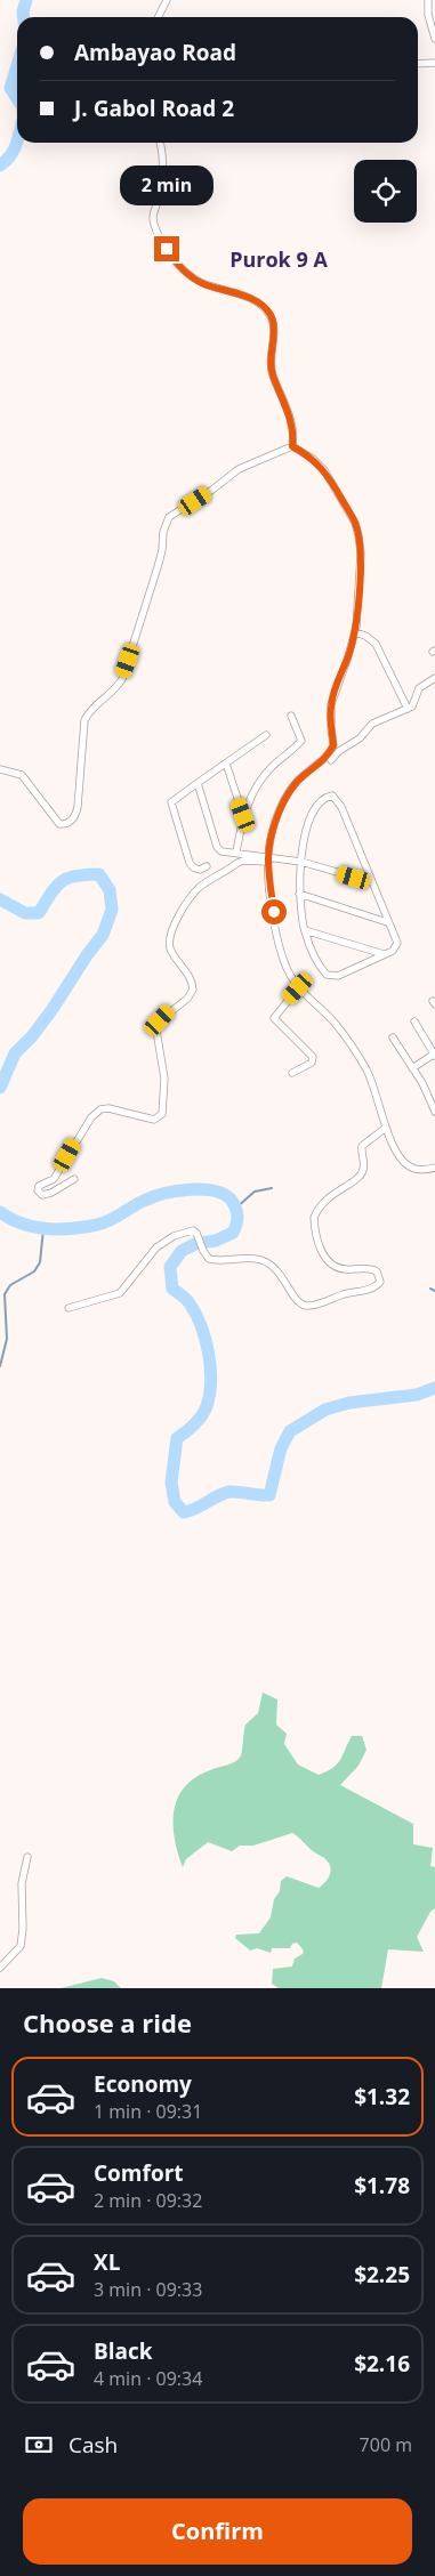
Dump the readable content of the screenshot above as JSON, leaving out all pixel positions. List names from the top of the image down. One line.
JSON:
{"districts":["Purok 9 A"],"page":{"banner":["Ambayao Road","J. Gabol Road 2"],"bubble":"2 min","heading":"Choose a ride","list":[{"name":"Economy","note":"1 min · 09:31","value":"$1.32"},{"name":"Comfort","note":"2 min · 09:32","value":"$1.78"},{"name":"XL","note":"3 min · 09:33","value":"$2.25"},{"name":"Black","note":"4 min · 09:34","value":"$2.16"}],"pay":["Cash","700 m"],"buttons":"Confirm"}}
